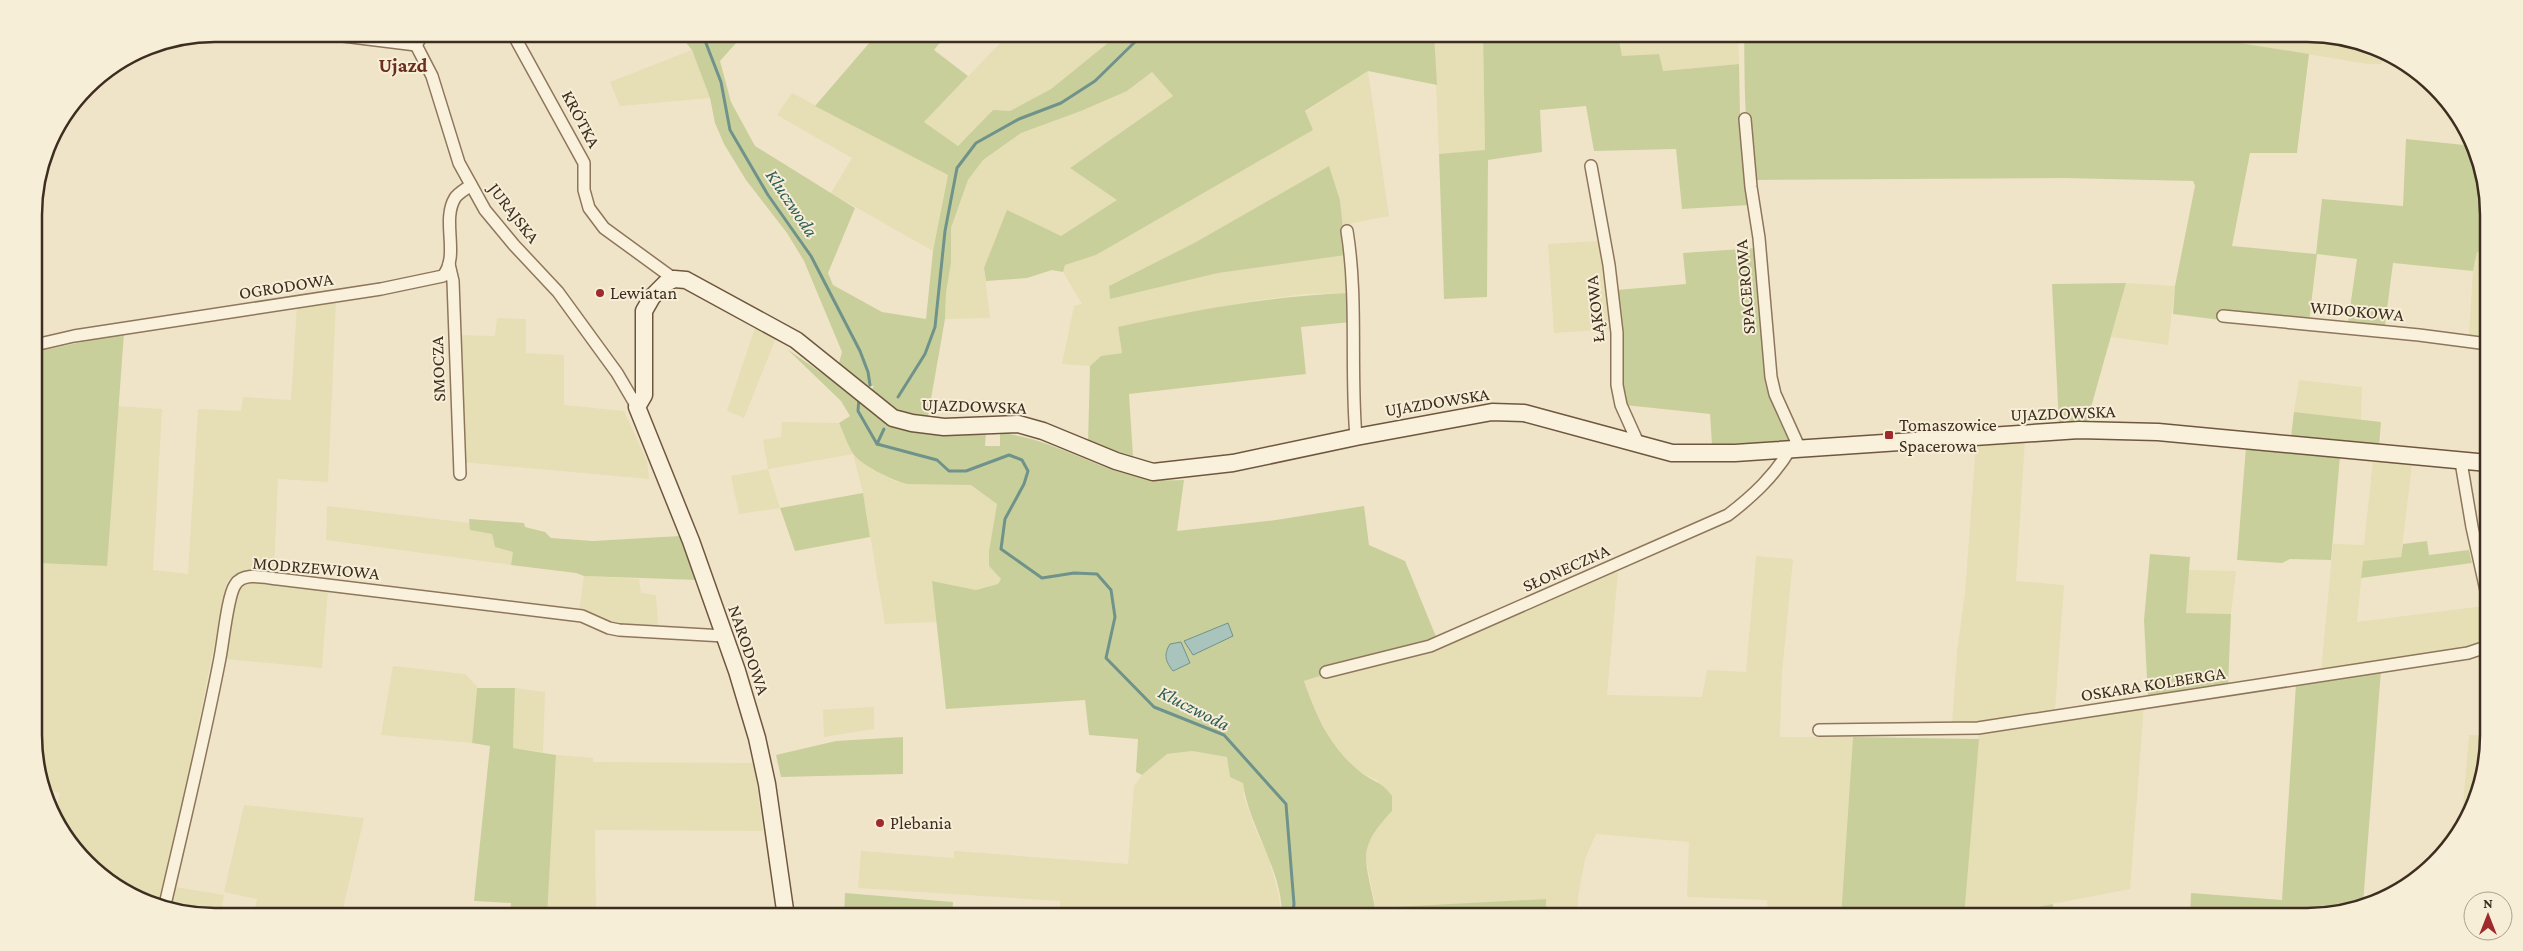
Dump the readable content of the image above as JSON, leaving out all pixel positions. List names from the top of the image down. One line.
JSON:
{"streets":{"street":["KRÓTKA","JURAJSKA","OGRODOWA","SPACEROWA","ŁĄKOWA","WIDOKOWA","SMOCZA","UJAZDOWSKA","MODRZEWIOWA","SŁONECZNA","NARODOWA","OSKARA KOLBERGA"]},"crossings":[["KRÓTKA","UJAZDOWSKA"],["JURAJSKA","NARODOWA"],["OGRODOWA","SMOCZA"],["SPACEROWA","UJAZDOWSKA"],["SPACEROWA","SŁONECZNA"],["ŁĄKOWA","UJAZDOWSKA"],["UJAZDOWSKA","SŁONECZNA"],["MODRZEWIOWA","NARODOWA"]],"districts":["Ujazd"],"water":["Kluczwoda"],"places":{"other":["Lewiatan","Plebania"],"transit":["Tomaszowice Spacerowa"]},"north":"top"}
